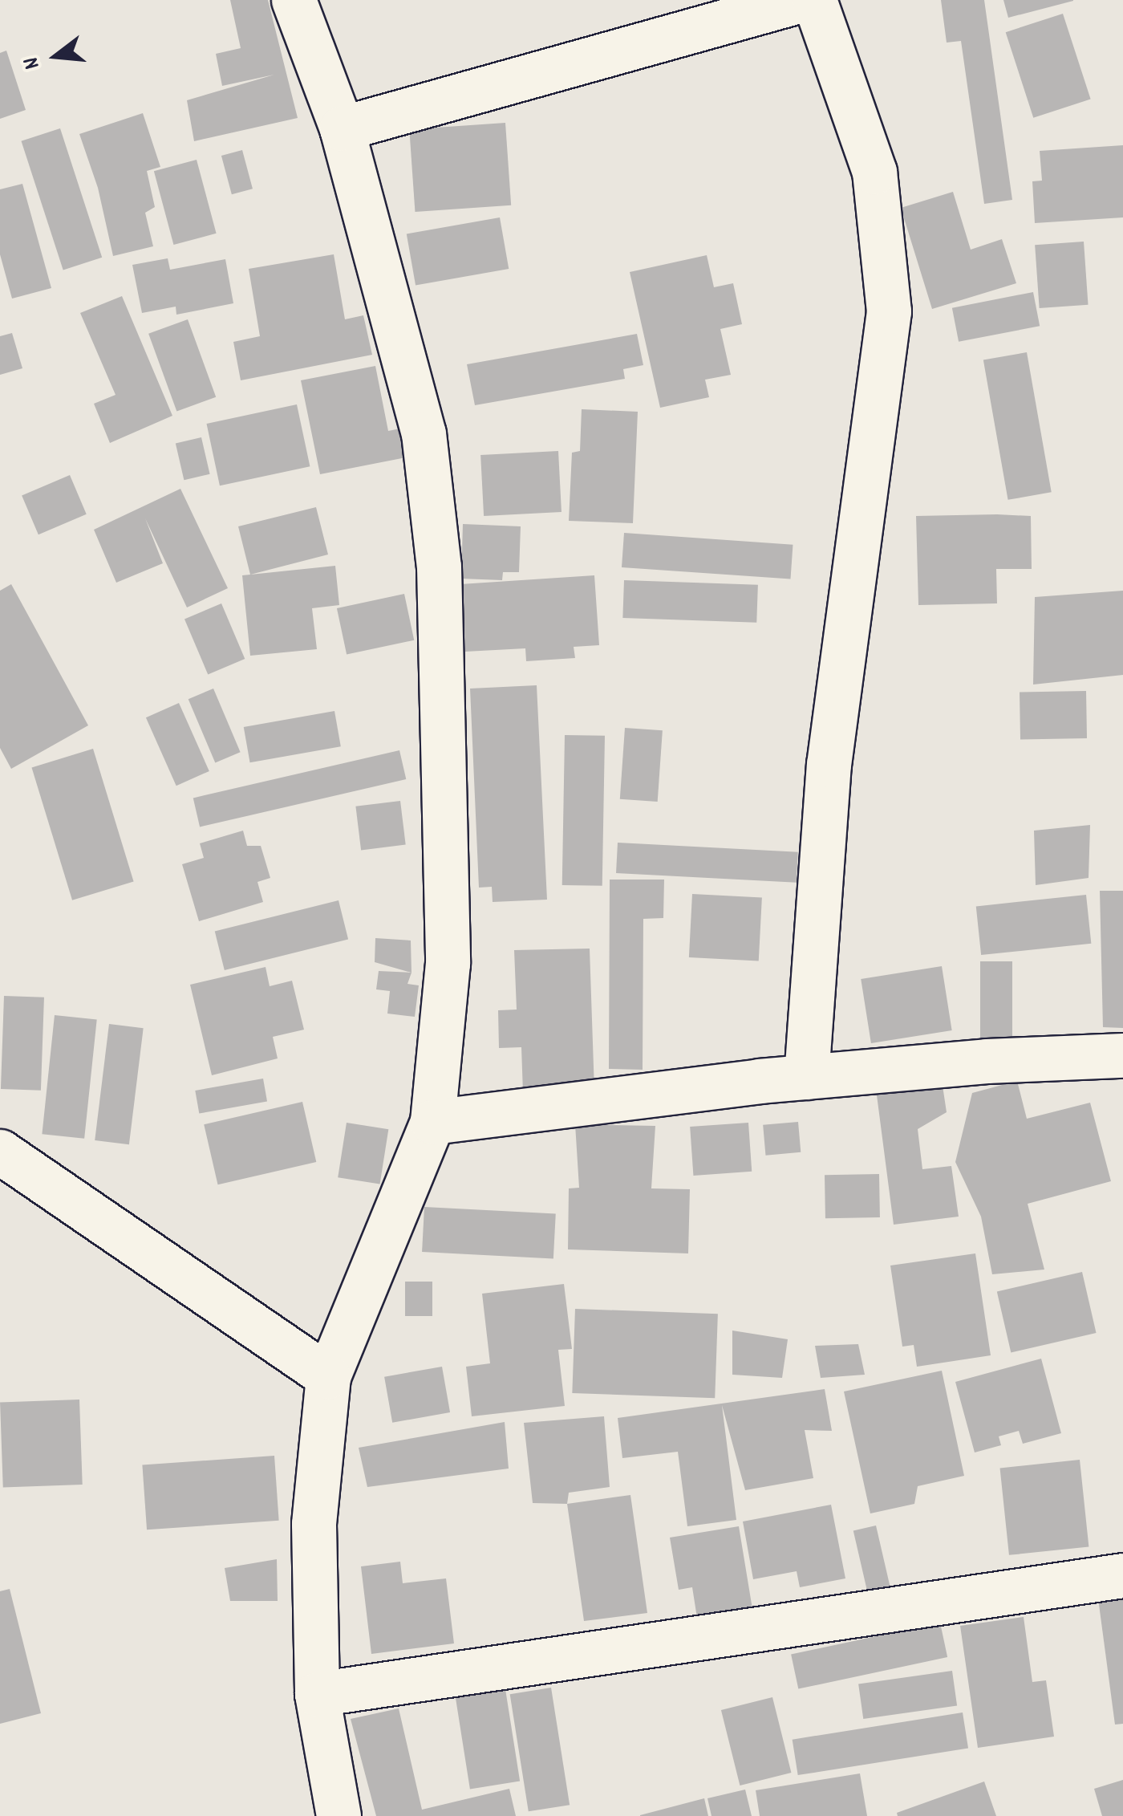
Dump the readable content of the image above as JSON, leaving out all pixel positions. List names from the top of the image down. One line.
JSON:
{"north":"left"}
